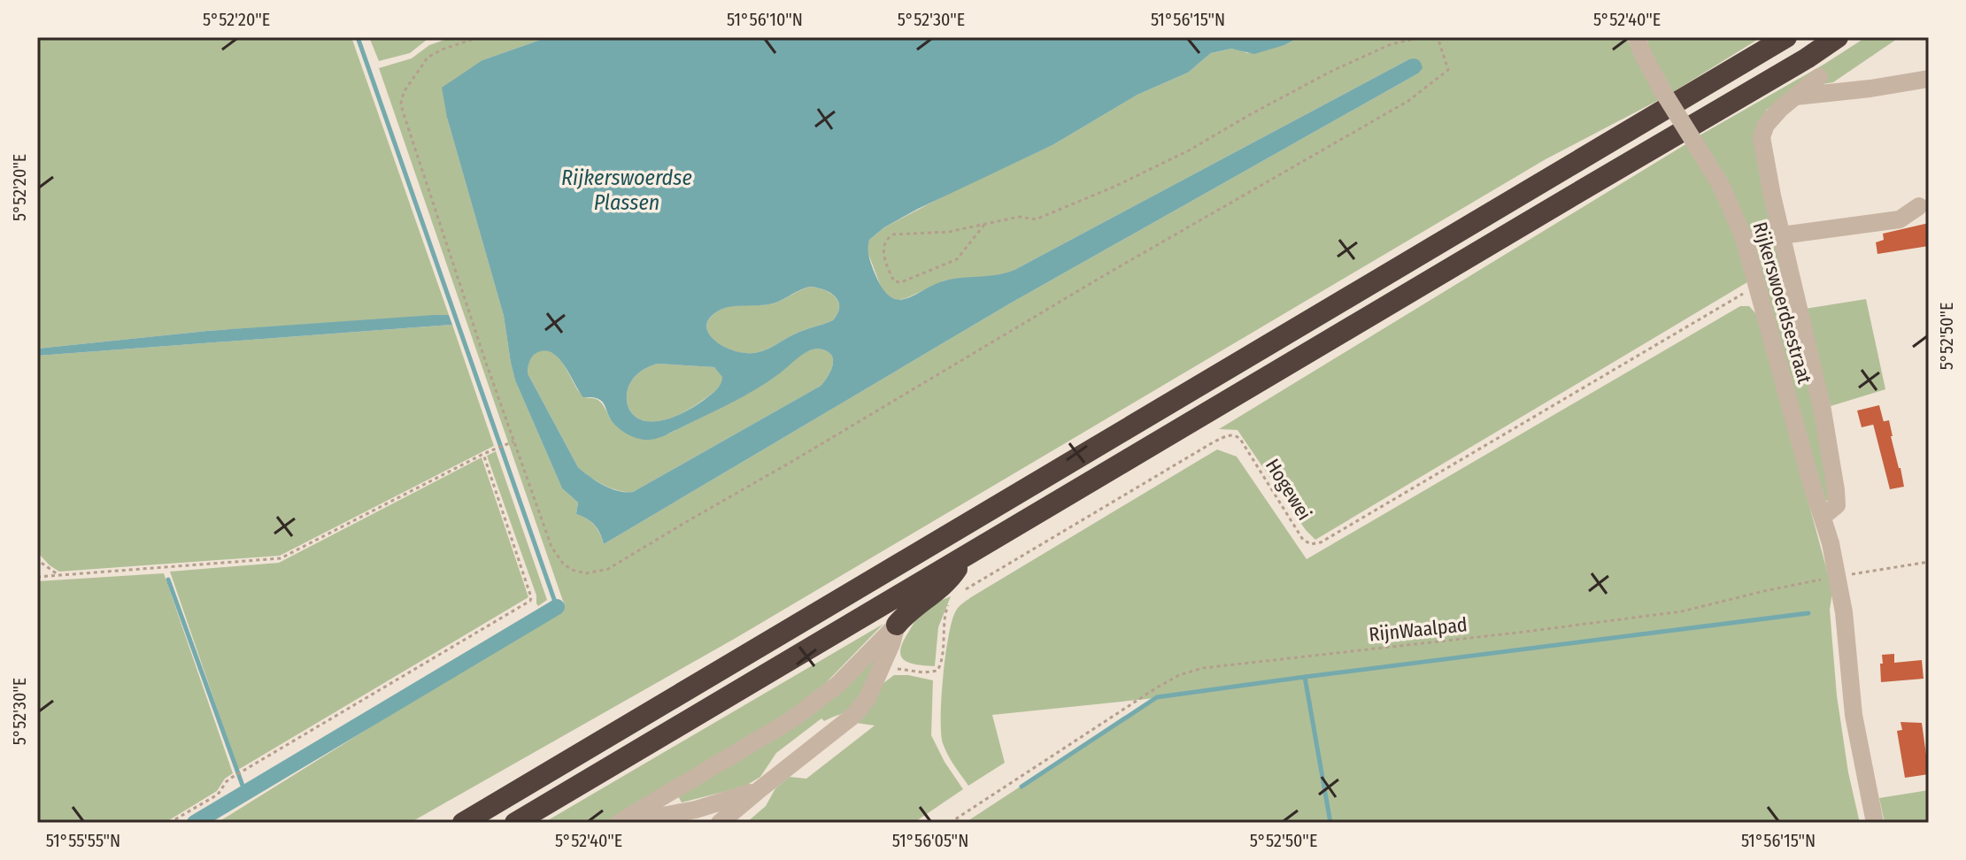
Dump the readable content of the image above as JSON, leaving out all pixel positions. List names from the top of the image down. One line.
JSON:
{"streets":{"street":["Rijkerswoerdsestraat"],"path":["Hogewei","RijnWaalpad"]},"crossings":[["Rijkerswoerdsestraat","Hogewei"],["Rijkerswoerdsestraat","RijnWaalpad"]],"water":["Rijkerswoerdse Plassen"],"coordinates":["5°52'20\"E","51°56'10\"N","5°52'30\"E","51°56'15\"N","5°52'40\"E","5°52'50\"E","51°55'55\"N","51°56'05\"N"]}
